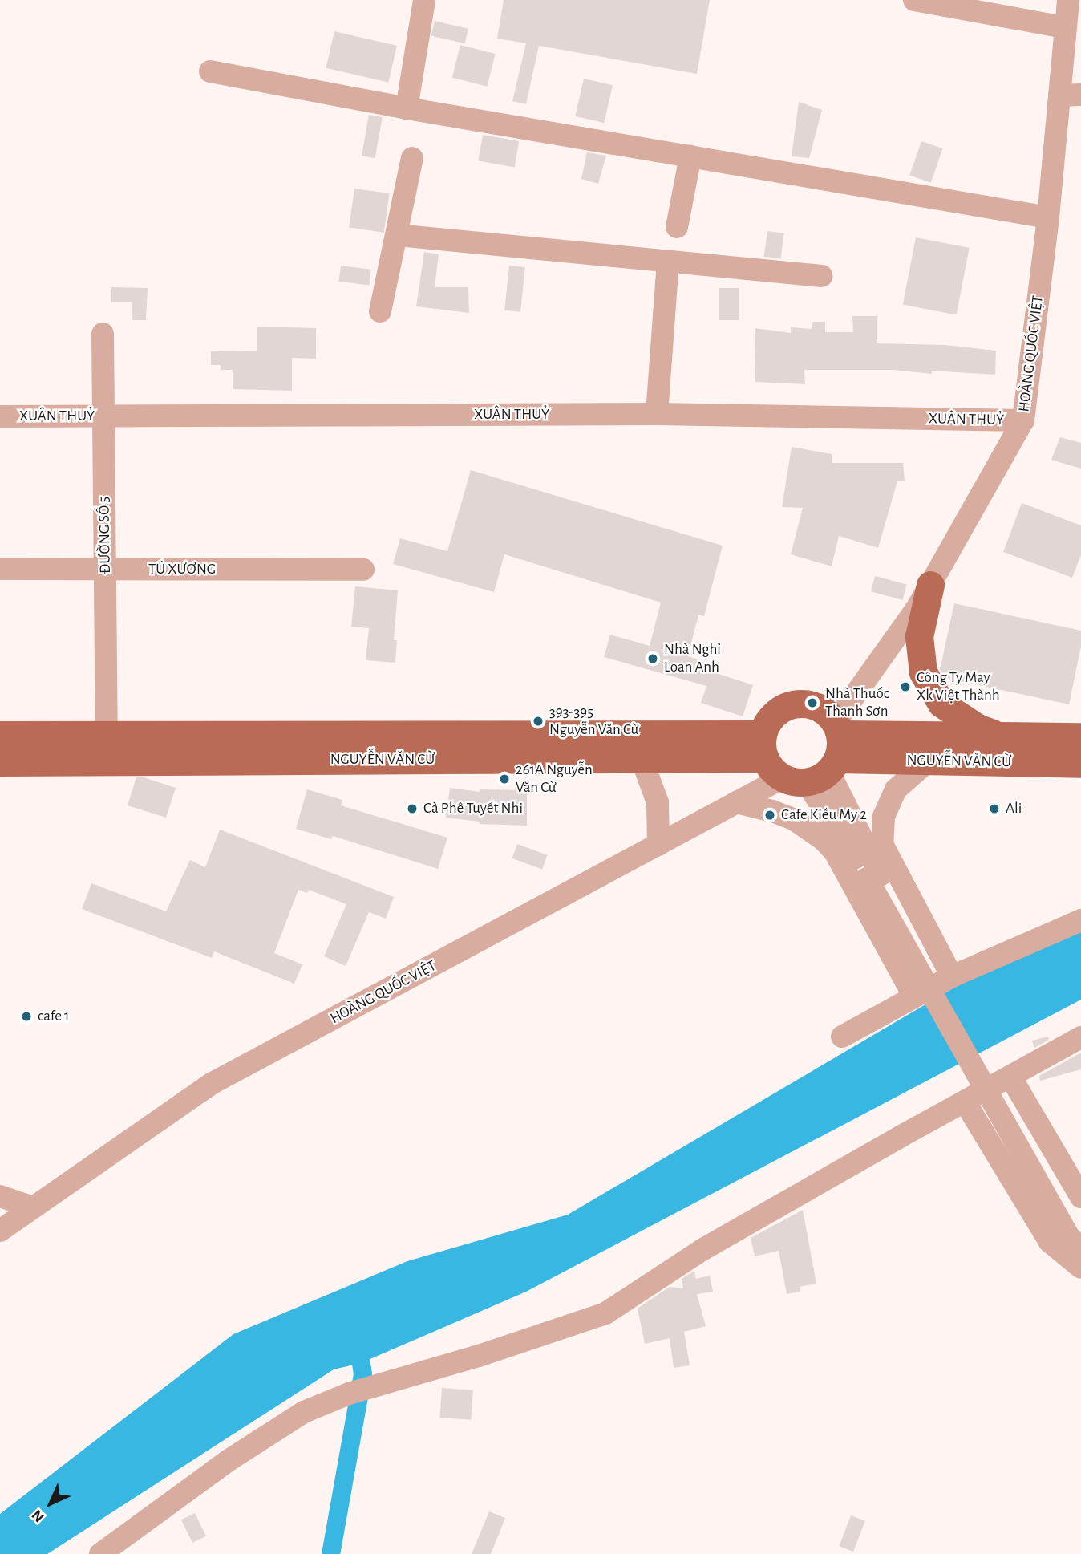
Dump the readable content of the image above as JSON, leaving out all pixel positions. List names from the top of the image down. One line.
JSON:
{"streets":{"main road":["NGUYỄN VĂN CỪ"],"street":["HOÀNG QUỐC VIỆT","XUÂN THUỶ","ĐƯỜNG SỐ 5","TÚ XƯƠNG"]},"crossings":[["HOÀNG QUỐC VIỆT","XUÂN THUỶ"],["HOÀNG QUỐC VIỆT","NGUYỄN VĂN CỪ"],["XUÂN THUỶ","ĐƯỜNG SỐ 5"],["ĐƯỜNG SỐ 5","TÚ XƯƠNG"],["ĐƯỜNG SỐ 5","NGUYỄN VĂN CỪ"]],"places":["Nhà Nghỉ Loan Anh","Công Ty May Xk Việt Thành","Nhà Thuốc Thanh Sơn","393-395 Nguyễn Văn Cừ","261A Nguyễn Văn Cừ","Cà Phê Tuyết Nhi","Ali","Cafe Kiều My 2","cafe 1"],"north":"bottom left"}
